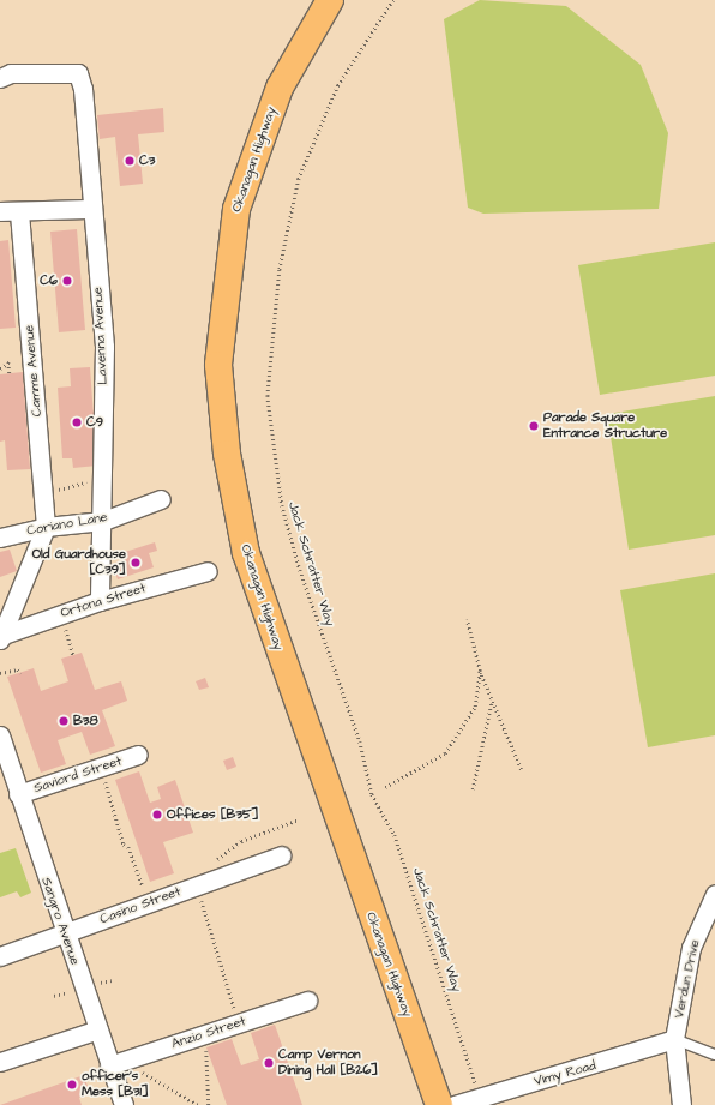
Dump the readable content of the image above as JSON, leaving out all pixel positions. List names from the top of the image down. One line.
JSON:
{"streets":{"highway":["Okanagan Highway"],"street":["Lavenna Avenue","Camme Avenue","Coriano Lane","Ortona Street","Saviord Street","Casino Street","Sangro Avenue","Verdun Drive","Anzio Street","Vimy Road"],"path":["Jack Schratter Way"]},"crossings":[["Lavenna Avenue","Coriano Lane"],["Lavenna Avenue","Ortona Street"],["Camme Avenue","Coriano Lane"],["Jack Schratter Way","Vimy Road"],["Saviord Street","Sangro Avenue"],["Casino Street","Sangro Avenue"],["Sangro Avenue","Anzio Street"],["Verdun Drive","Vimy Road"]],"places":["C3","C6","C9","Parade Square Entrance Structure","Old Guardhouse [C39]","B38","Offices [B35]","Camp Vernon Dining Hall [B26]","officer's Mess [B31]"]}
